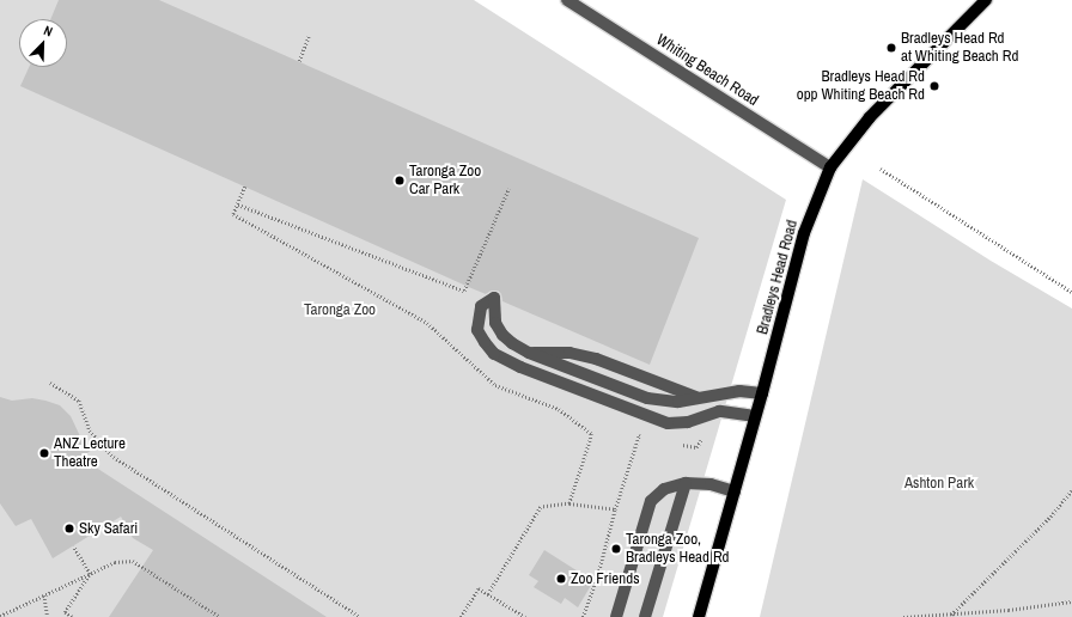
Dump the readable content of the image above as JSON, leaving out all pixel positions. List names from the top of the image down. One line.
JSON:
{"streets":{"main road":["Bradleys Head Road"],"street":["Whiting Beach Road"]},"crossings":[["Whiting Beach Road","Bradleys Head Road"]],"parks":["Taronga Zoo","Ashton Park"],"places":["Bradleys Head Rd at Whiting Beach Rd","Bradleys Head Rd opp Whiting Beach Rd","Taronga Zoo Car Park","ANZ Lecture Theatre","Sky Safari","Taronga Zoo, Bradleys Head Rd","Zoo Friends"],"north":"top right"}
